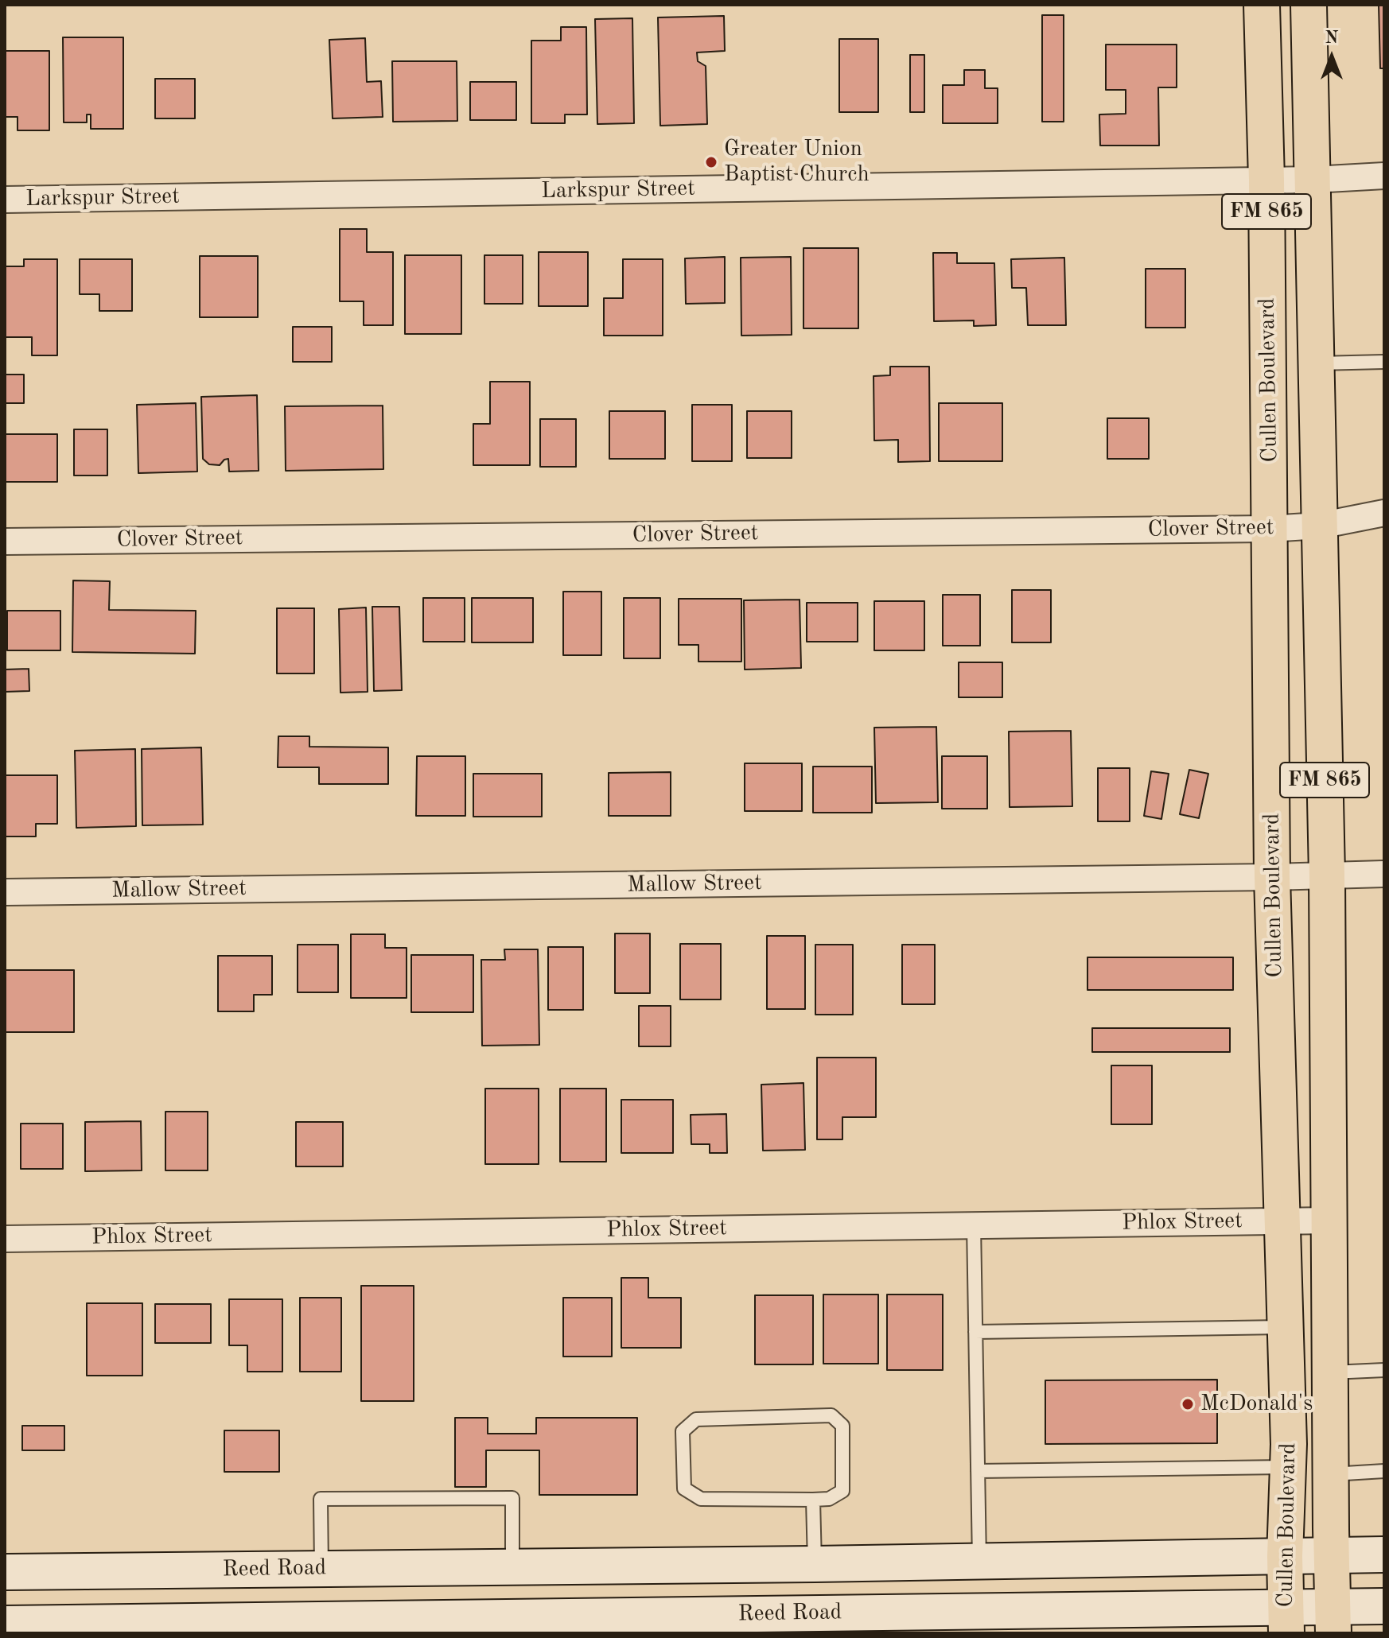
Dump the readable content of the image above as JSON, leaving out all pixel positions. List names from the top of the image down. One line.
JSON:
{"streets":{"main road":["FM 865","Cullen Boulevard"],"street":["Larkspur Street","Clover Street","Mallow Street","Phlox Street","Reed Road"]},"crossings":[["Larkspur Street","Cullen Boulevard"],["Cullen Boulevard","Clover Street"],["Cullen Boulevard","Mallow Street"],["Cullen Boulevard","Phlox Street"],["Cullen Boulevard","Reed Road"]],"places":["Greater Union Baptist Church","McDonald's"],"north":"top"}
